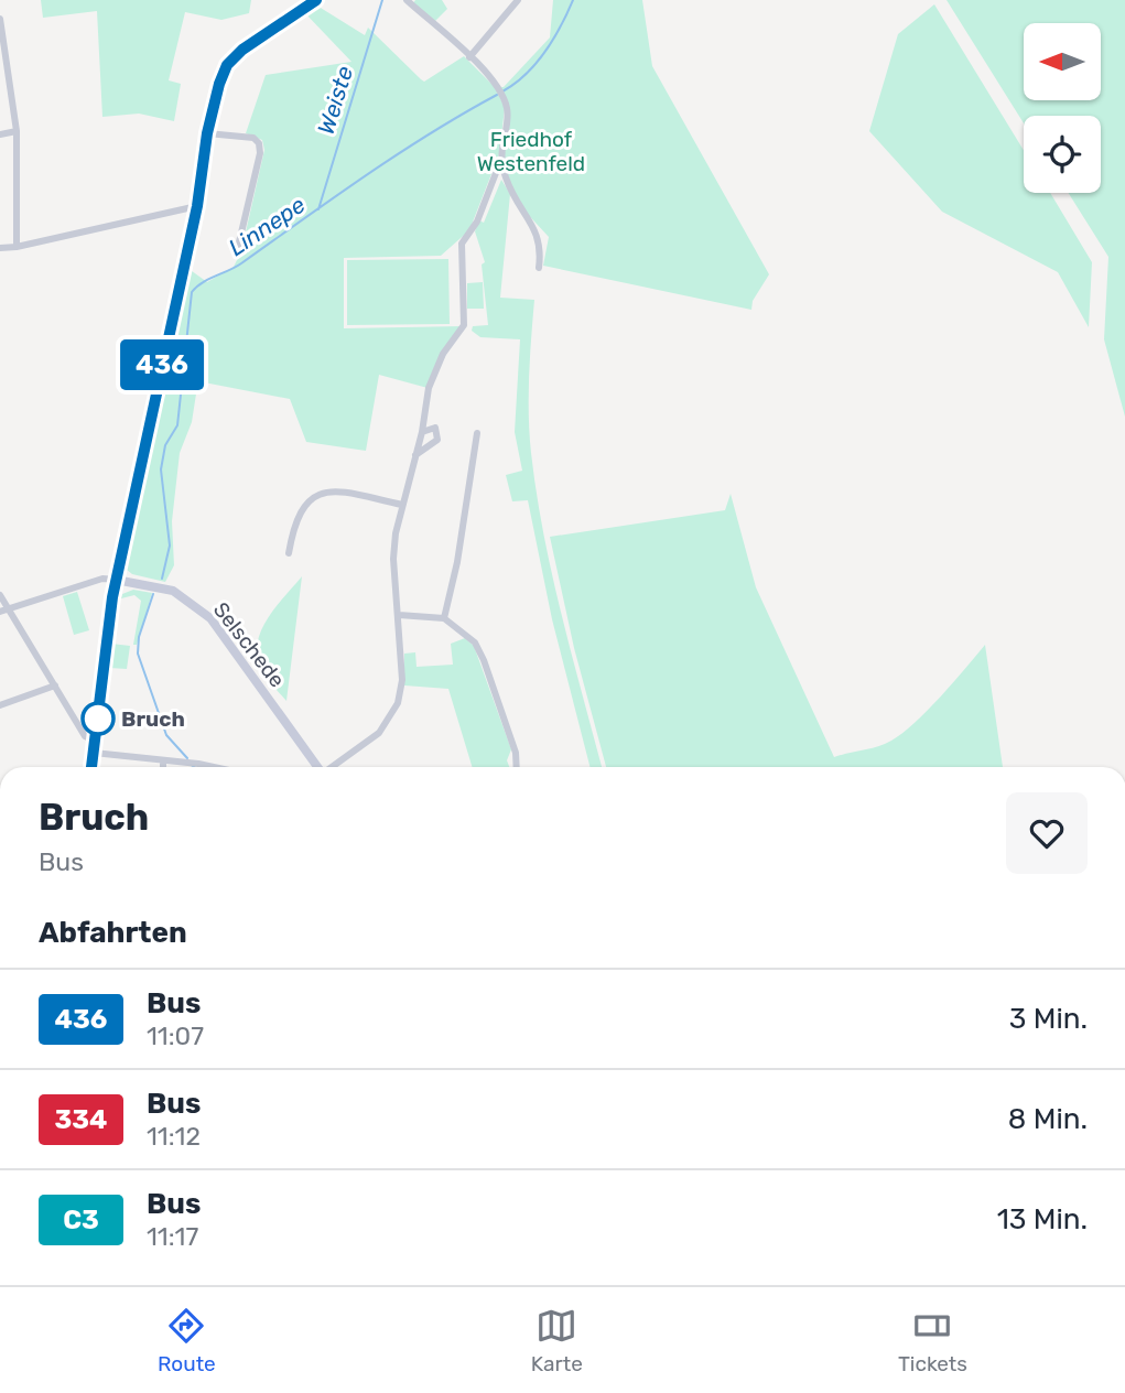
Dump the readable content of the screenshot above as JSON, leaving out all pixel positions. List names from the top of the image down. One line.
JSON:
{"streets":{"main road":["Selschede"]},"water":["Weiste","Linnepe"],"parks":["Friedhof Westenfeld"],"places":["Bruch"],"lines":["bus line 436"],"north":"left","page":{"on_map":"436","heading":[["Bruch","Bus"],"Abfahrten"],"list":[{"mark":"436","name":"Bus","note":"11:07","value":"3 Min."},{"mark":"334","name":"Bus","note":"11:12","value":"8 Min."},{"mark":"C3","name":"Bus","note":"11:17","value":"13 Min."}],"tabs":["Route","Karte","Tickets"]}}
